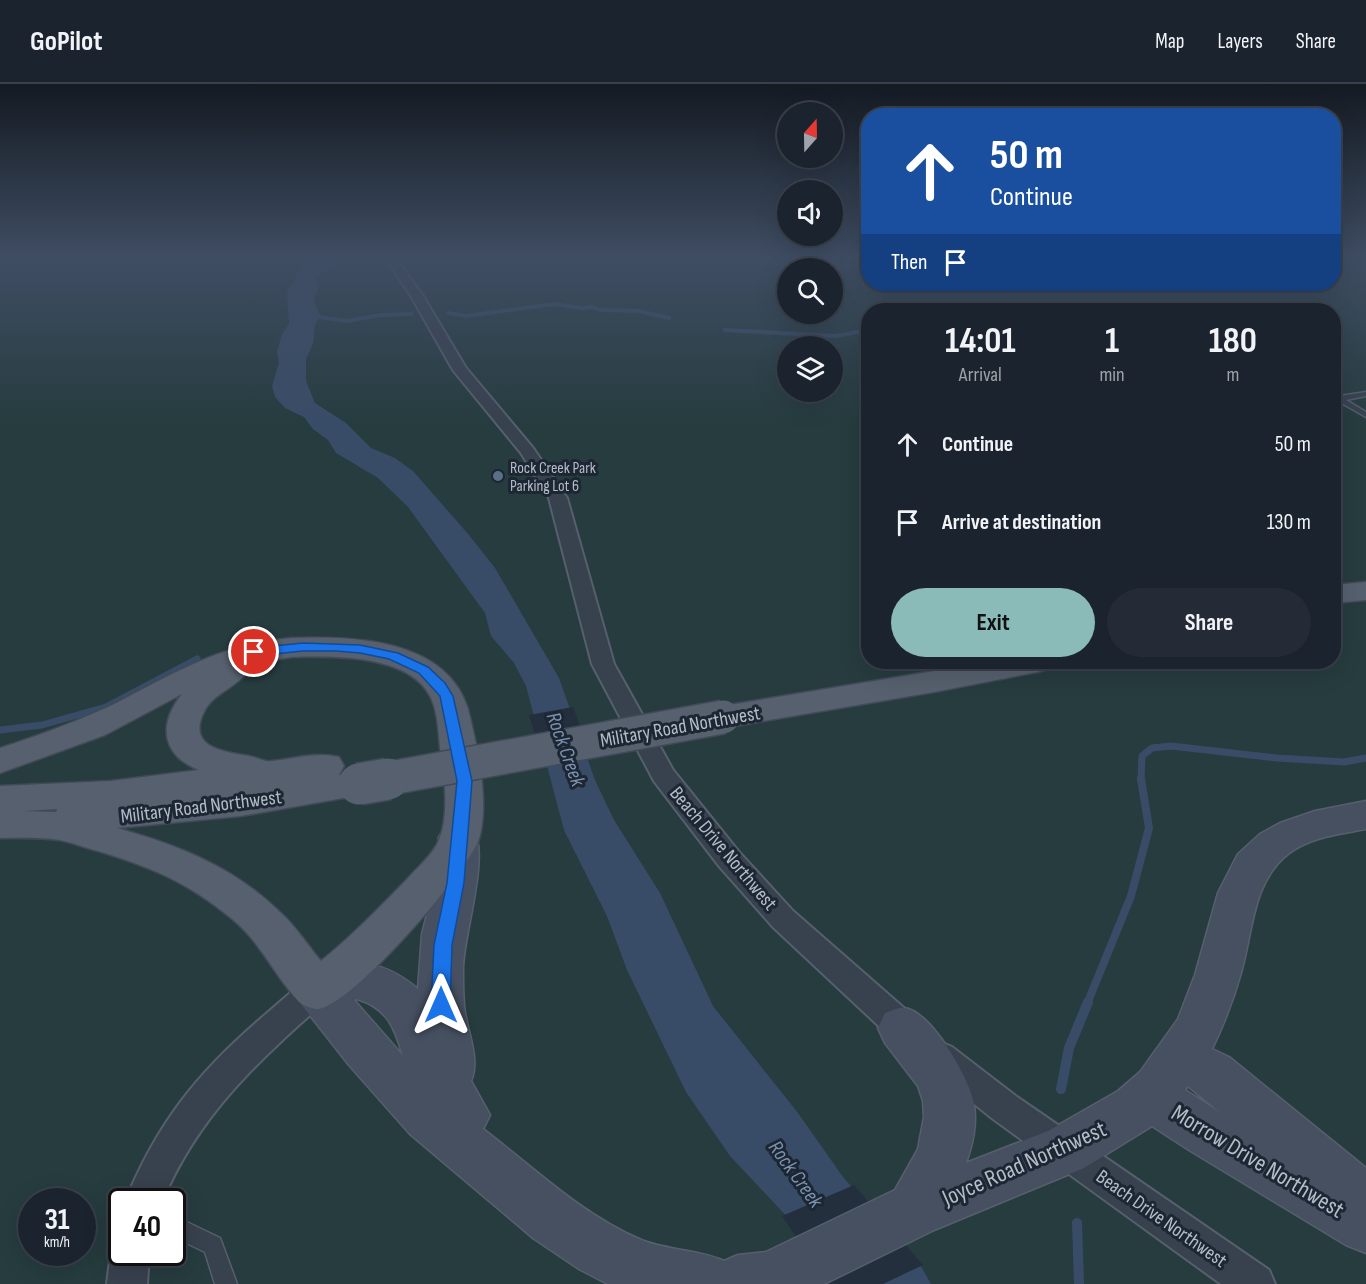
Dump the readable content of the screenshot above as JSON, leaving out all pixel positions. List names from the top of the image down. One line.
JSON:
{"streets":{"main road":["Military Road Northwest"],"street":["Beach Drive Northwest","Morrow Drive Northwest","Joyce Road Northwest"]},"crossings":[["Beach Drive Northwest","Joyce Road Northwest"],["Morrow Drive Northwest","Joyce Road Northwest"]],"water":["Rock Creek"],"places":["Rock Creek Park Parking Lot 6"],"north":"top","page":{"header":"GoPilot","nav":["Map","Layers","Share"],"turn":["50 m","Continue"],"then":"Then","eta":["14:01","Arrival","1","min","180","m"],"list":[{"name":"Continue","value":"50 m"},{"name":"Arrive at destination","value":"130 m"}],"buttons":["Exit","Share"],"speed":"31 km/h","limit":"40"}}
